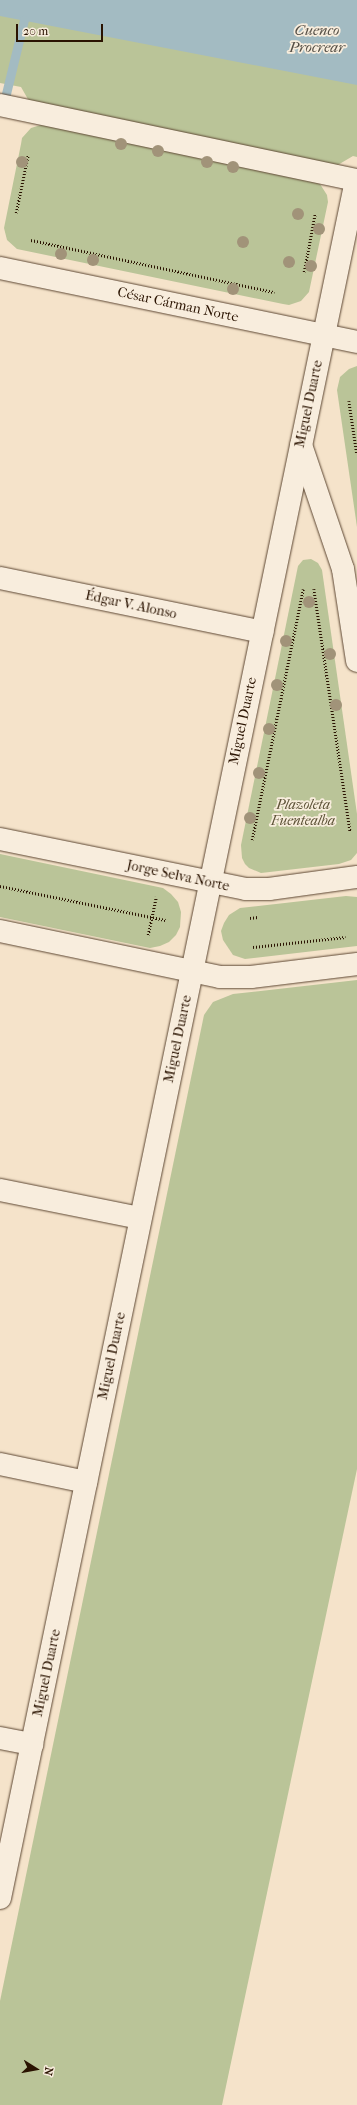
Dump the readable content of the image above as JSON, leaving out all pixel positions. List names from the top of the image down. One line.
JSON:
{"streets":{"street":["César Cárman Norte","Miguel Duarte","Édgar V. Alonso","Jorge Selva Norte"]},"crossings":[["César Cárman Norte","Miguel Duarte"],["Miguel Duarte","Édgar V. Alonso"],["Miguel Duarte","Jorge Selva Norte"]],"water":["Cuenco Procrear"],"parks":["Plazoleta Fuentealba"],"scale_bar":"20 m","north":"right"}
